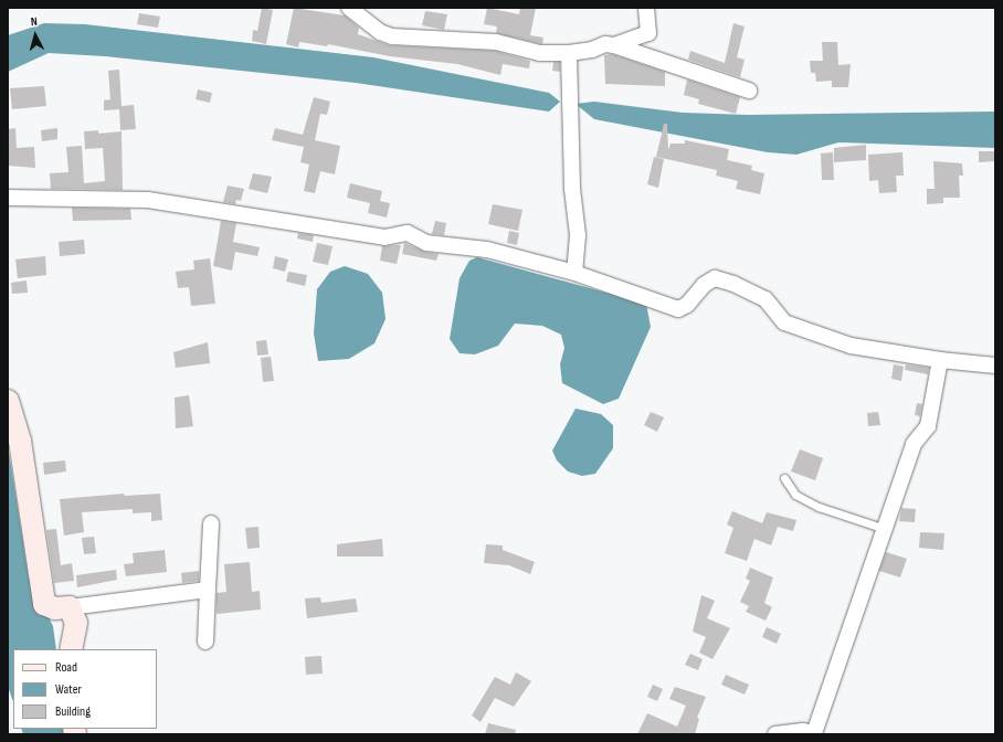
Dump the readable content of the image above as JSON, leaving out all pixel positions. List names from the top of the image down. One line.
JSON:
{"legend":["Road","Water","Building"],"north":"top"}
